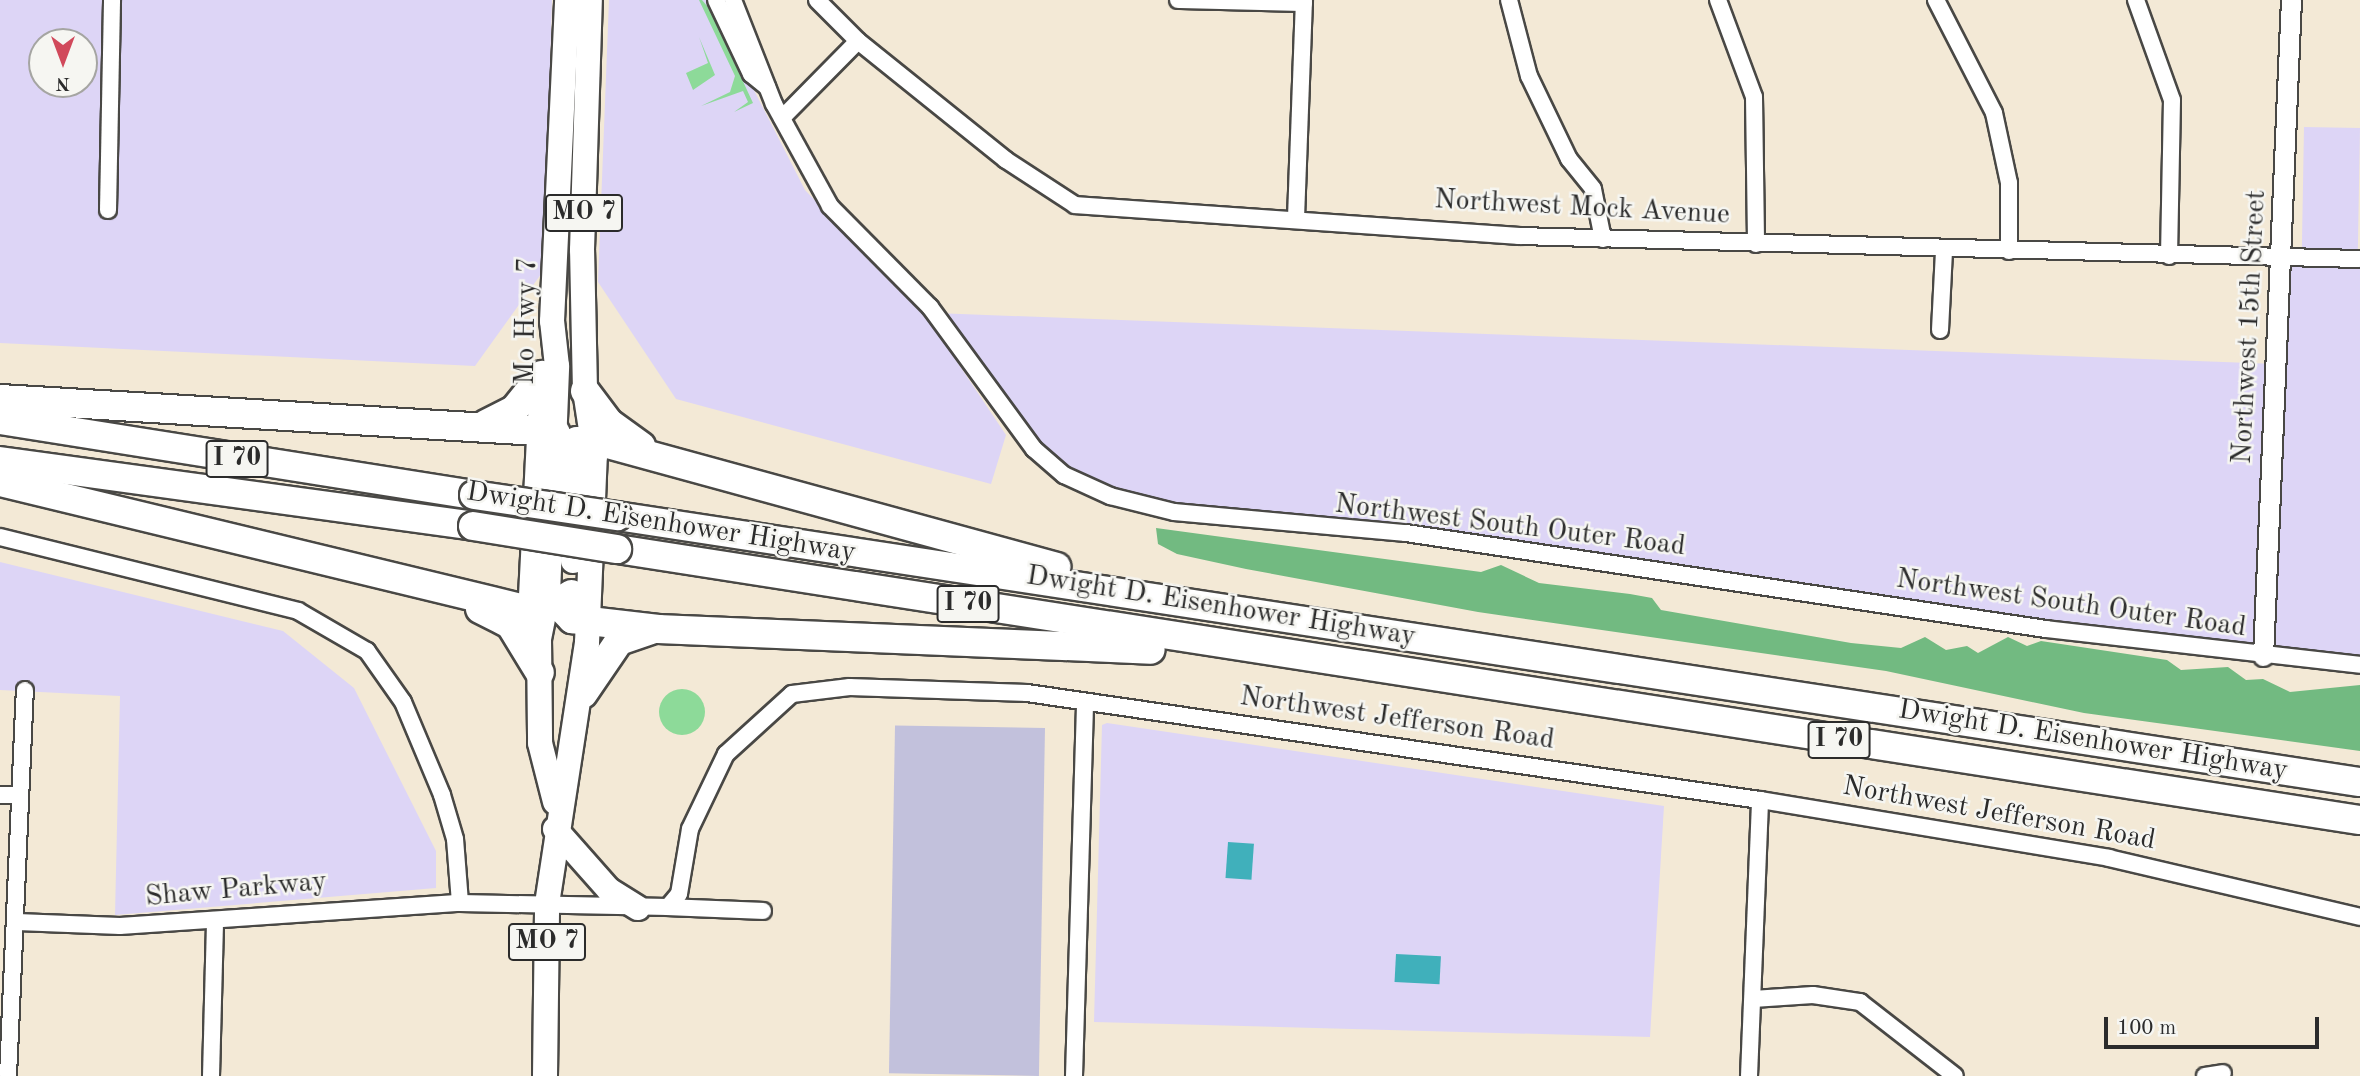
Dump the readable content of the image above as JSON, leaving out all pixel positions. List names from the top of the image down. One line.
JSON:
{"streets":{"highway":["I 70","Dwight D. Eisenhower Highway"],"main road":["MO 7","Mo Hwy 7"],"street":["Northwest Mock Avenue","Northwest 15th Street","Northwest South Outer Road","Northwest Jefferson Road","Shaw Parkway"]},"crossings":[["Northwest Mock Avenue","Northwest 15th Street"],["MO 7","Mo Hwy 7"],["MO 7","Shaw Parkway"],["Northwest 15th Street","Northwest South Outer Road"]],"scale_bar":"100 m","north":"bottom"}
